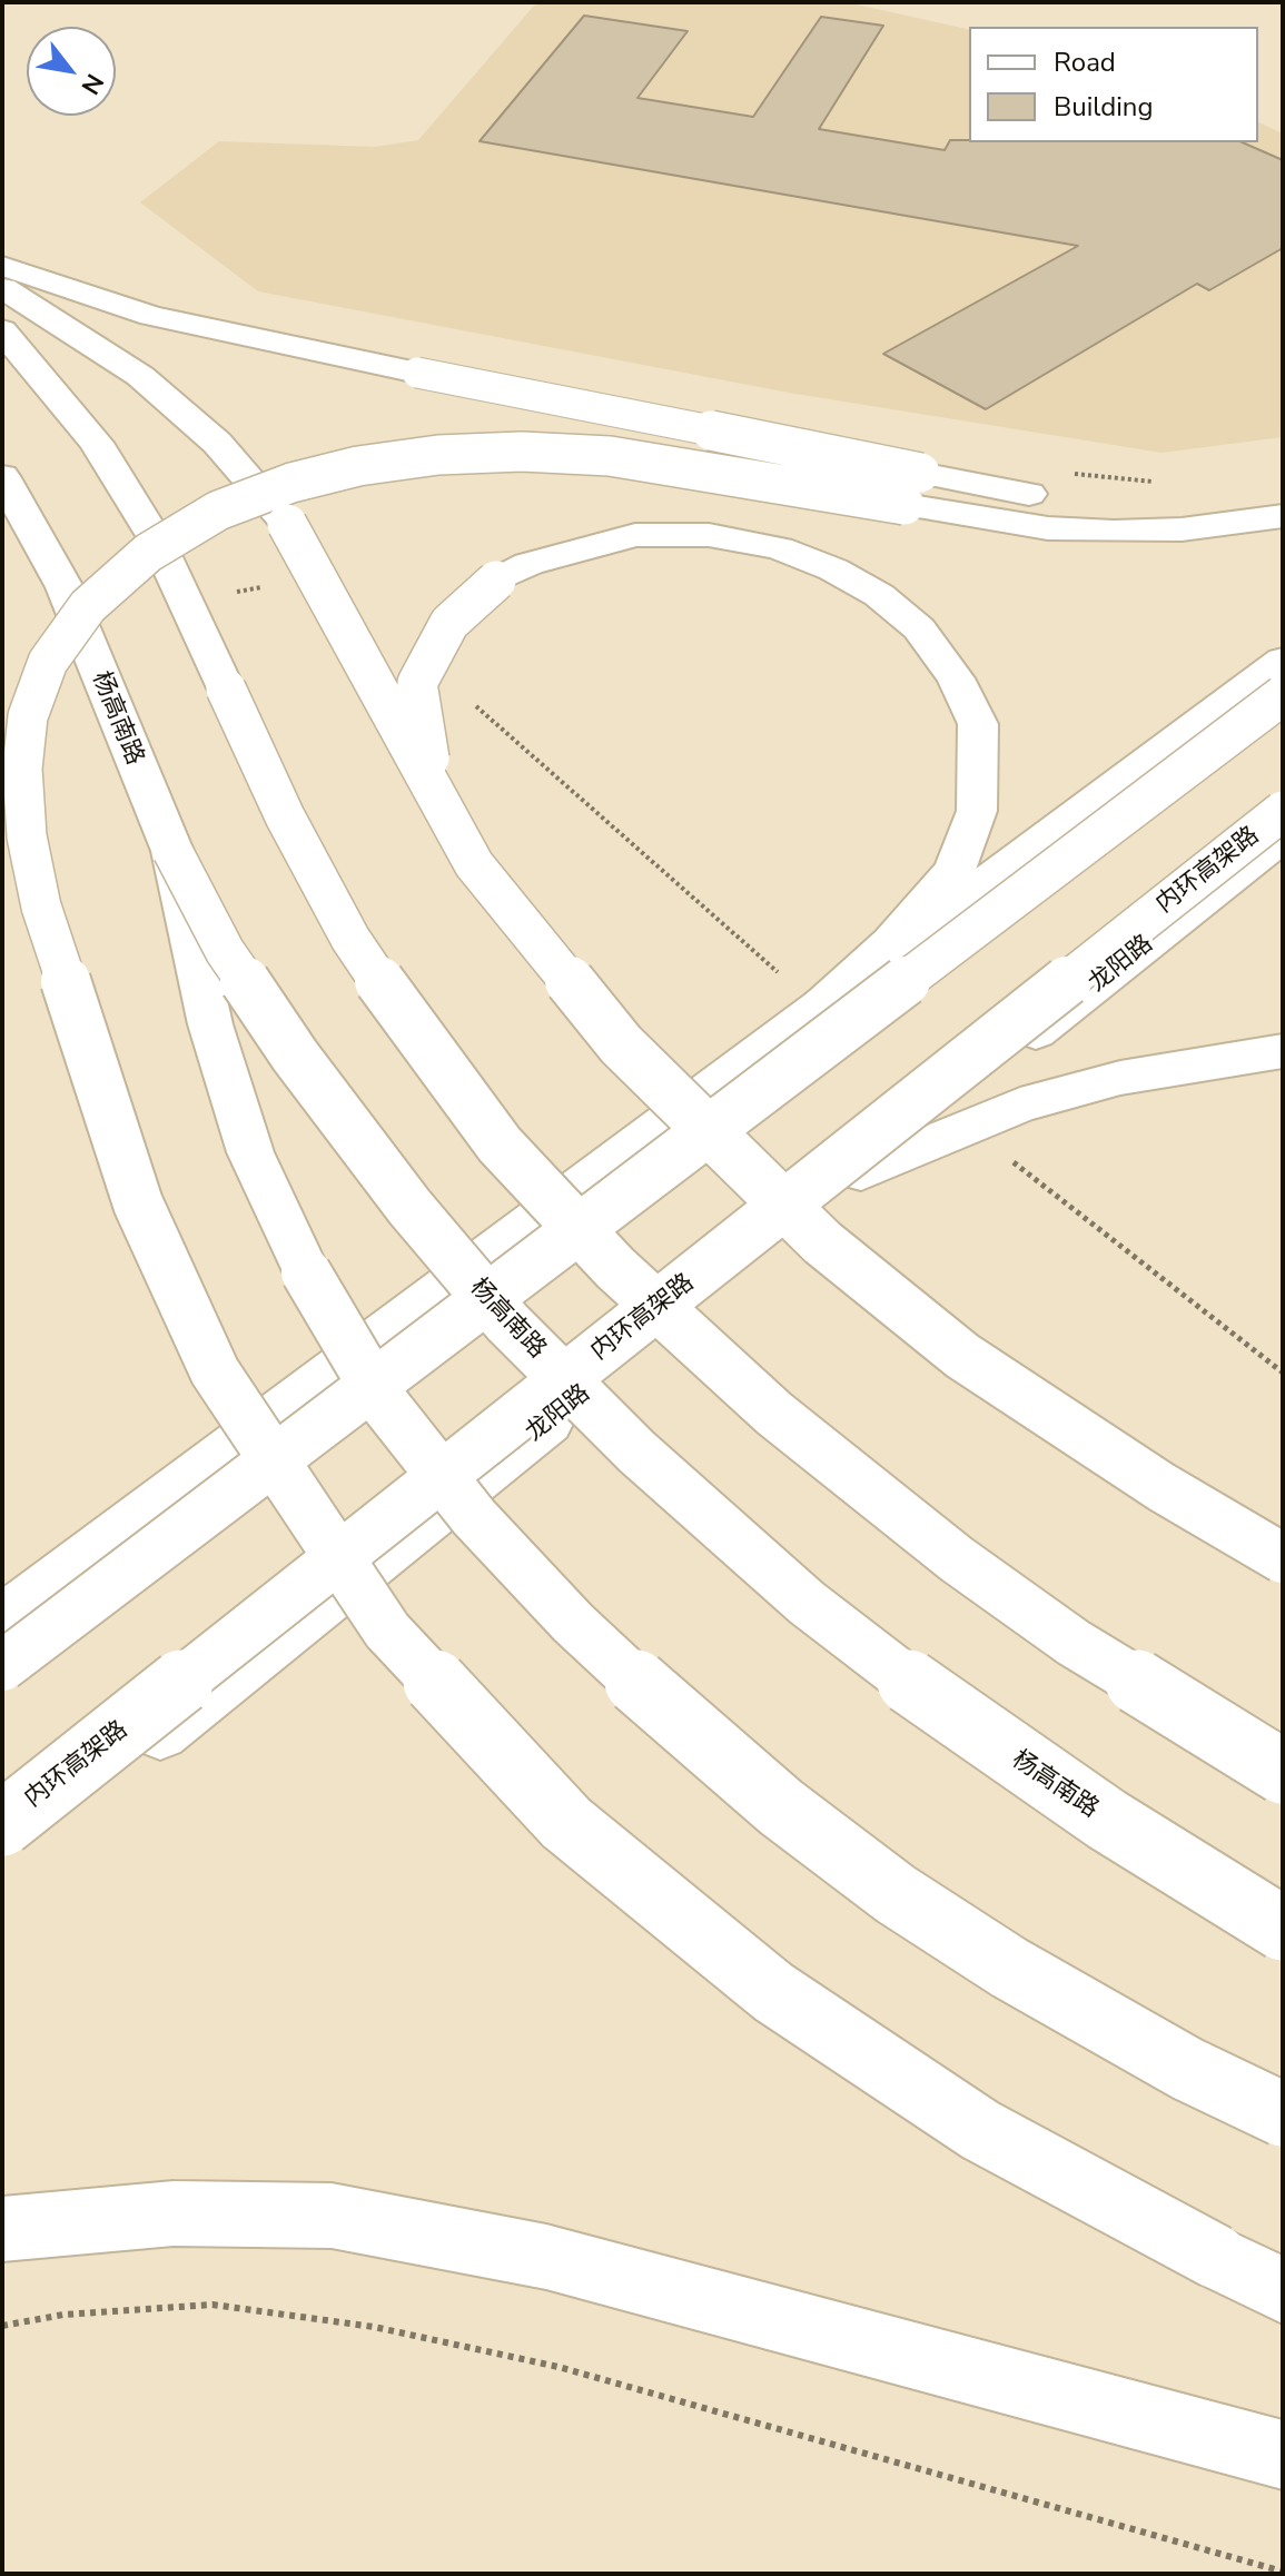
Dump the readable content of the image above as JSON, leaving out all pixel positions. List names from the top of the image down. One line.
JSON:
{"streets":{"main road":["杨高南路","内环高架路","龙阳路"]},"legend":["Road","Building"],"north":"bottom right"}
